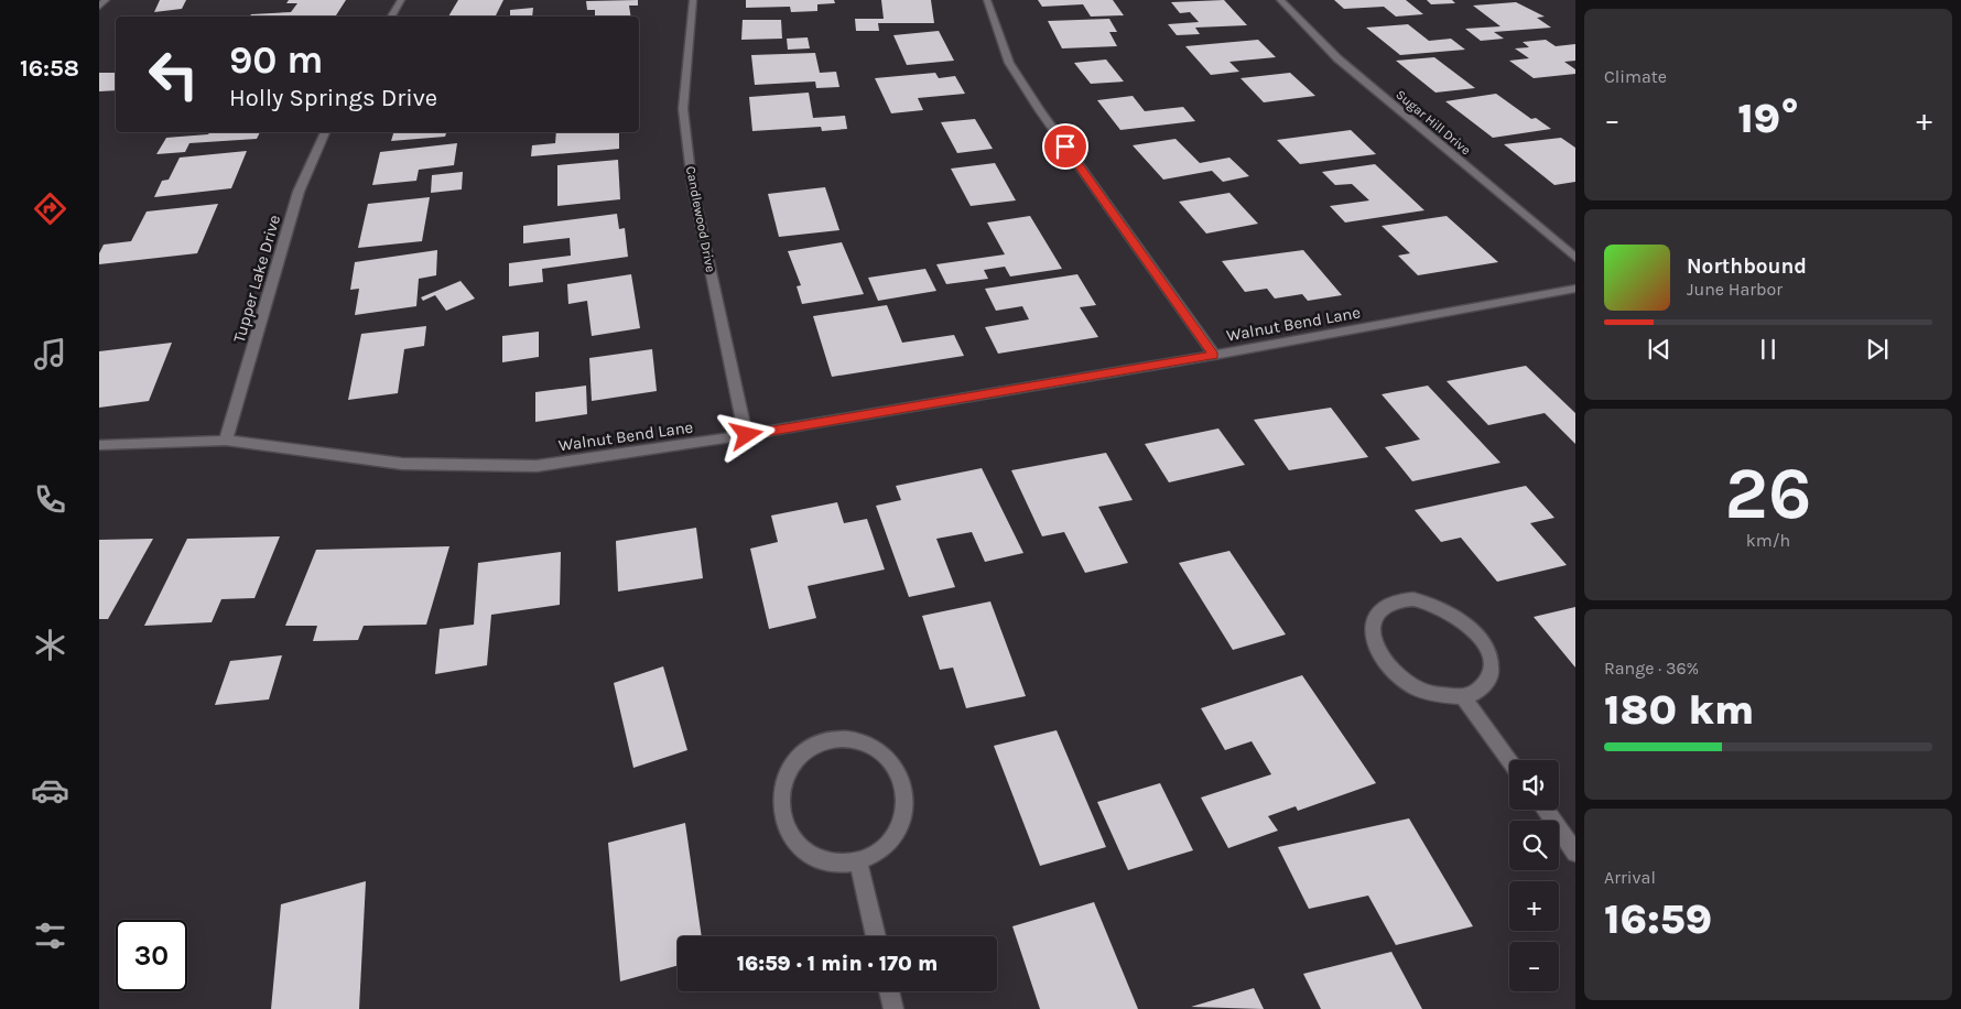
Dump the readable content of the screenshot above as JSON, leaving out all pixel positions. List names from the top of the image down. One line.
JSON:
{"streets":{"street":["Sugar Hill Drive","Candlewood Drive","Tupper Lake Drive","Walnut Bend Lane"]},"crossings":[["Candlewood Drive","Walnut Bend Lane"],["Tupper Lake Drive","Walnut Bend Lane"]],"page":{"tabs":"16:58","tile":["Climate",["26","km/h"],["Range · 36%","180 km"],["Arrival","16:59"]],"turn":["90 m","Holly Springs Drive"],"heat":["−","19°","+"],"song":["Northbound","June Harbor"],"map_buttons":["+","−"],"limit":"30","trip":"16:59 · 1 min · 170 m"}}
